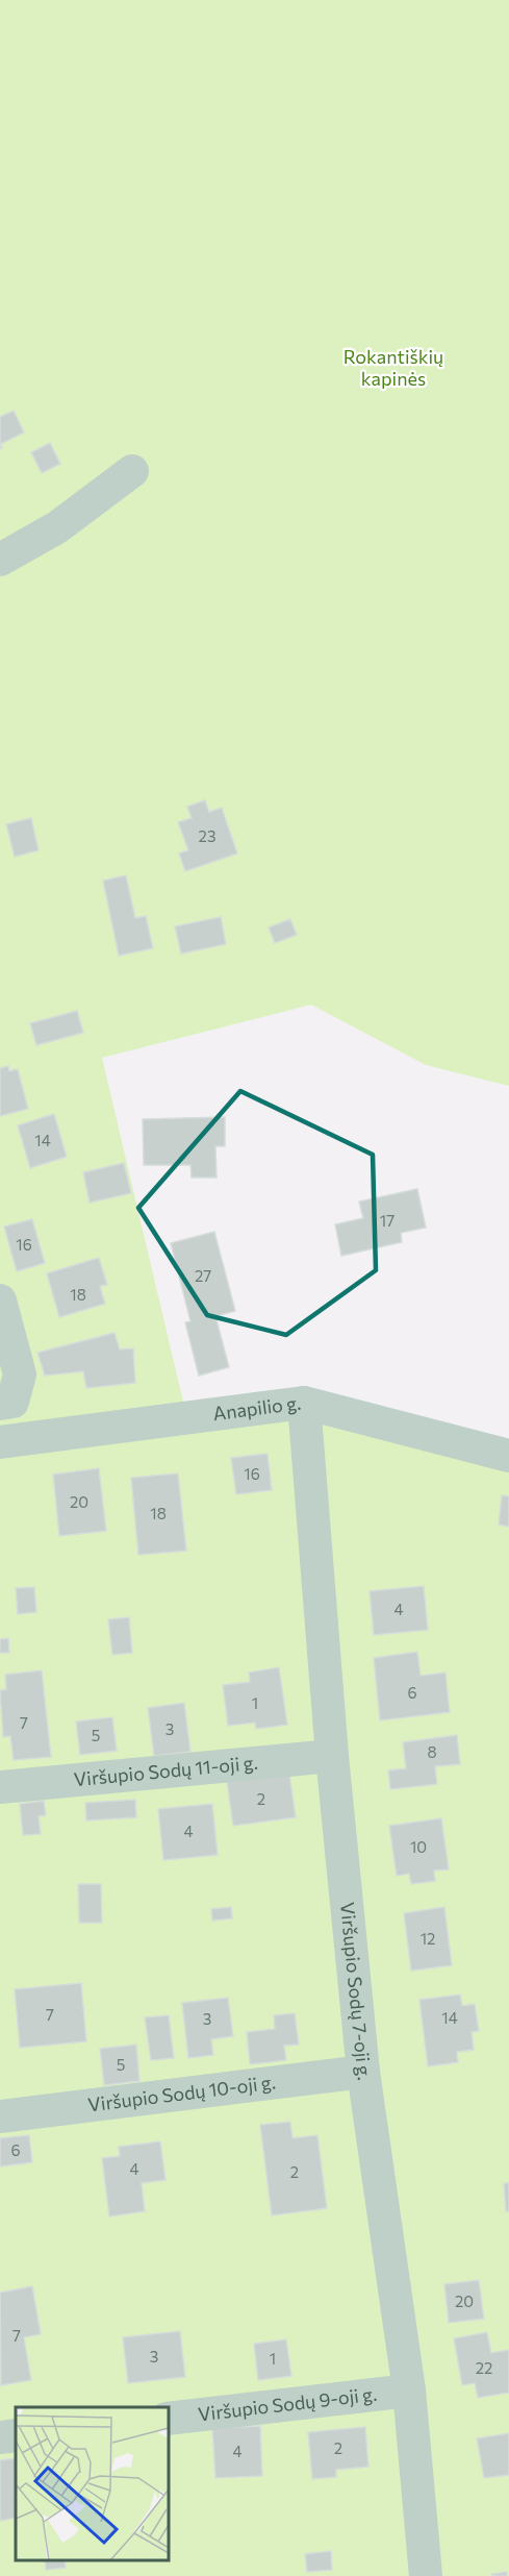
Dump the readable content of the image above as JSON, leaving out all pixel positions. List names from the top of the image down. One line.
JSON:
{"streets":{"street":["Anapilio g.","Viršupio Sodų 11-oji g.","Viršupio Sodų 7-oji g.","Viršupio Sodų 10-oji g.","Viršupio Sodų 9-oji g."]},"crossings":[["Anapilio g.","Viršupio Sodų 7-oji g."],["Viršupio Sodų 11-oji g.","Viršupio Sodų 7-oji g."],["Viršupio Sodų 7-oji g.","Viršupio Sodų 10-oji g."],["Viršupio Sodų 7-oji g.","Viršupio Sodų 9-oji g."]],"parks":["Rokantiškių kapinės"],"house_numbers":["23","14","17","16","27","18","16","20","18","4","6","1","7","3","5","8","2","4","10","12","7","14","3","5","6","4","2","20","7","3","1","22","2","4"]}
